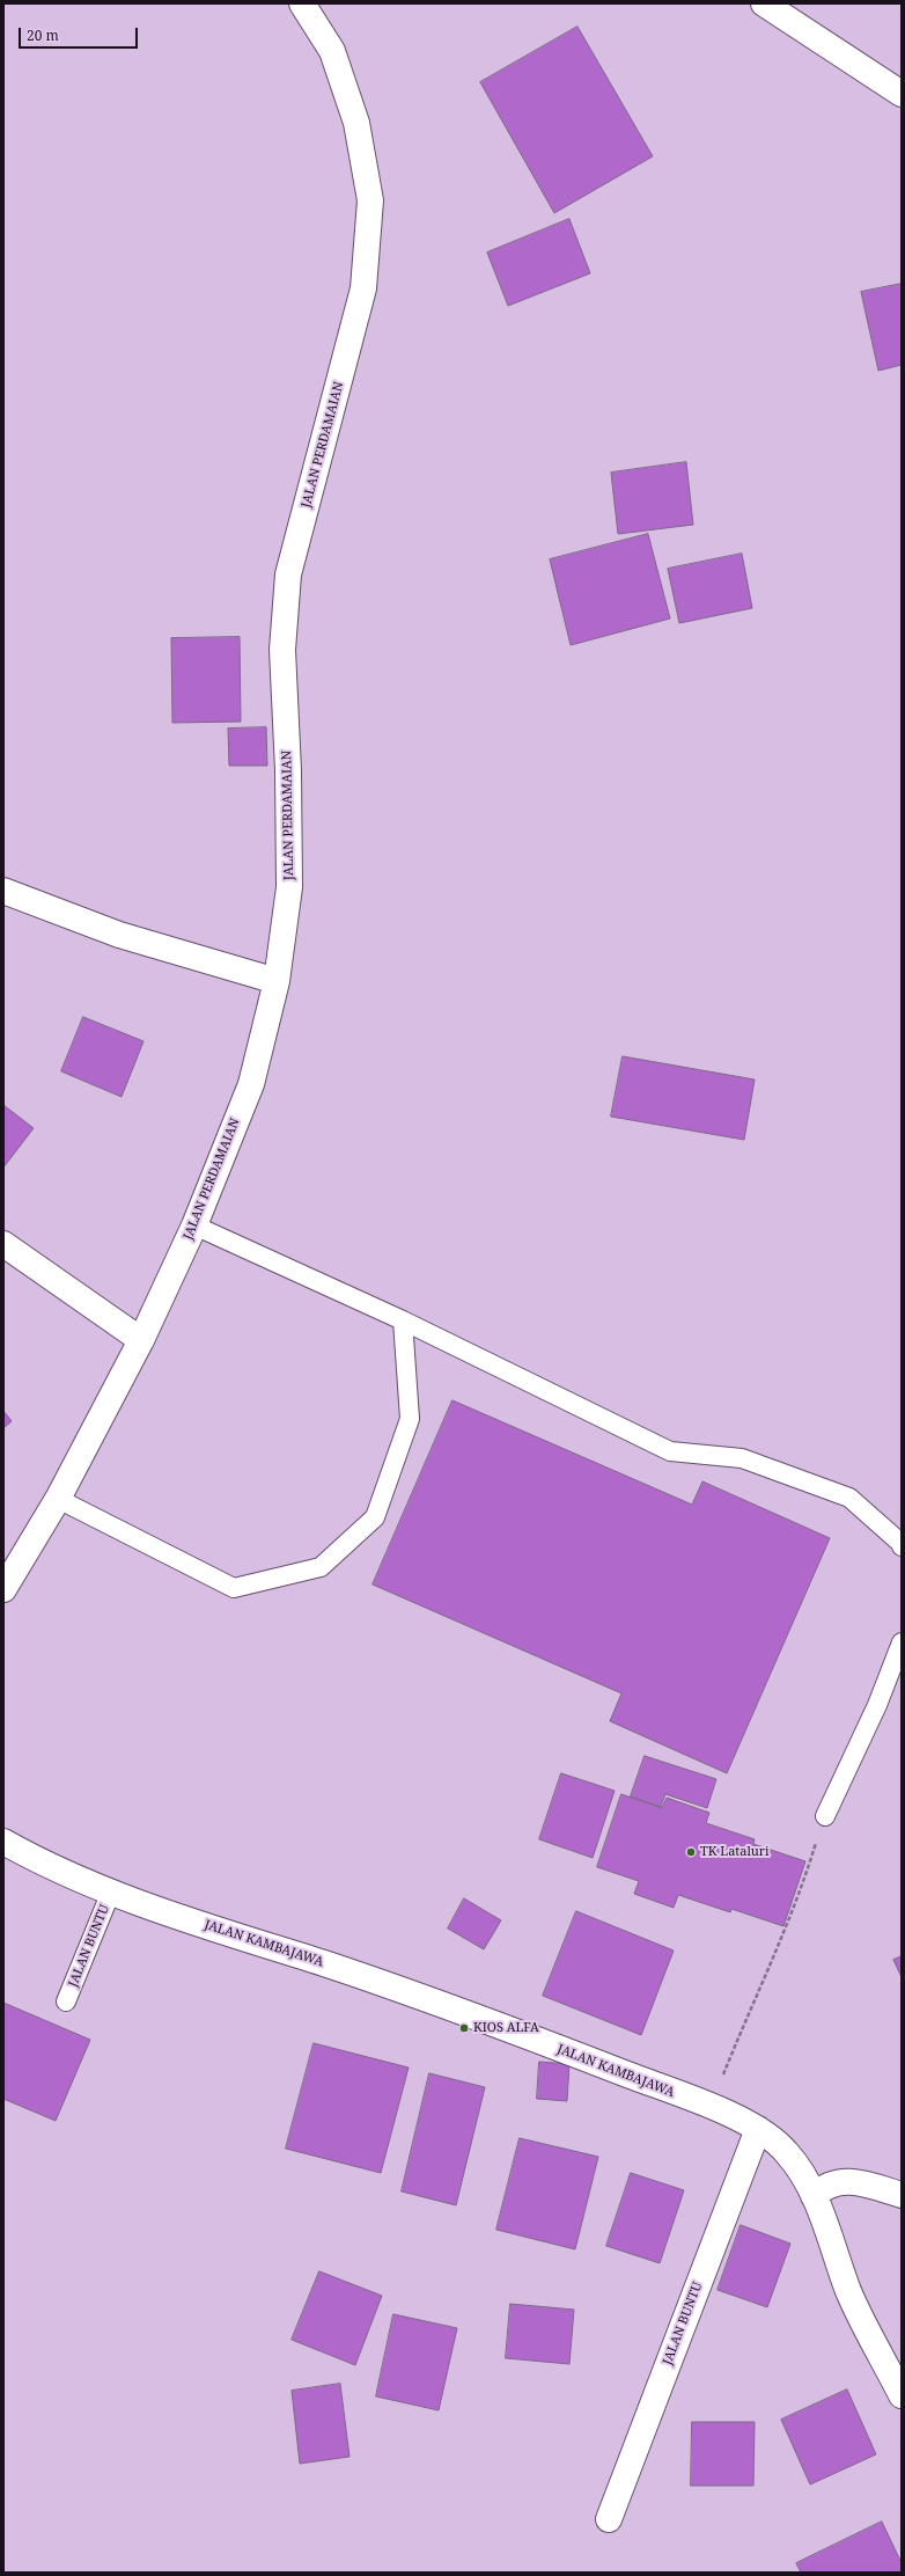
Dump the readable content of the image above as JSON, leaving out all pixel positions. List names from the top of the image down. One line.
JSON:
{"streets":{"street":["JALAN PERDAMAIAN","JALAN KAMBAJAWA","JALAN BUNTU"]},"crossings":[["JALAN KAMBAJAWA","JALAN BUNTU"]],"places":["TK Lataluri","KIOS ALFA"],"scale_bar":"20 m"}
